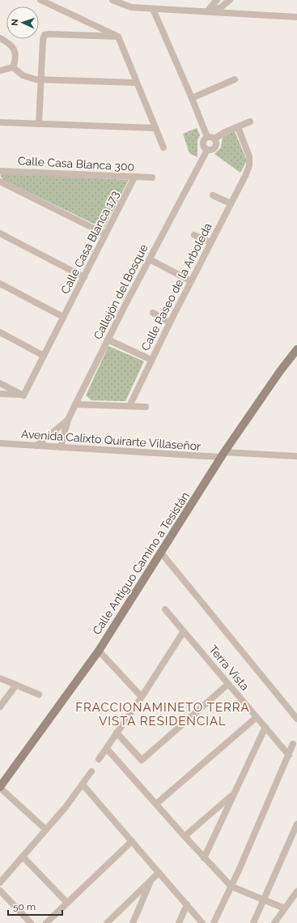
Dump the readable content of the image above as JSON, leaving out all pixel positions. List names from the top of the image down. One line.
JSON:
{"streets":{"street":["Calle Casa Blanca 300","Calle Casa Blanca 173","Calle Paseo de la Arboleda","Callejón del Bosque","Avenida Calixto Quirarte Villaseñor","Calle Antiguo Camino a Tesistán","Terra Vista"]},"crossings":[["Calle Casa Blanca 300","Calle Casa Blanca 173"],["Callejón del Bosque","Avenida Calixto Quirarte Villaseñor"],["Avenida Calixto Quirarte Villaseñor","Calle Antiguo Camino a Tesistán"]],"districts":["FRACCIONAMINETO TERRA VISTA RESIDENCIAL"],"scale_bar":"50 m","north":"left"}
